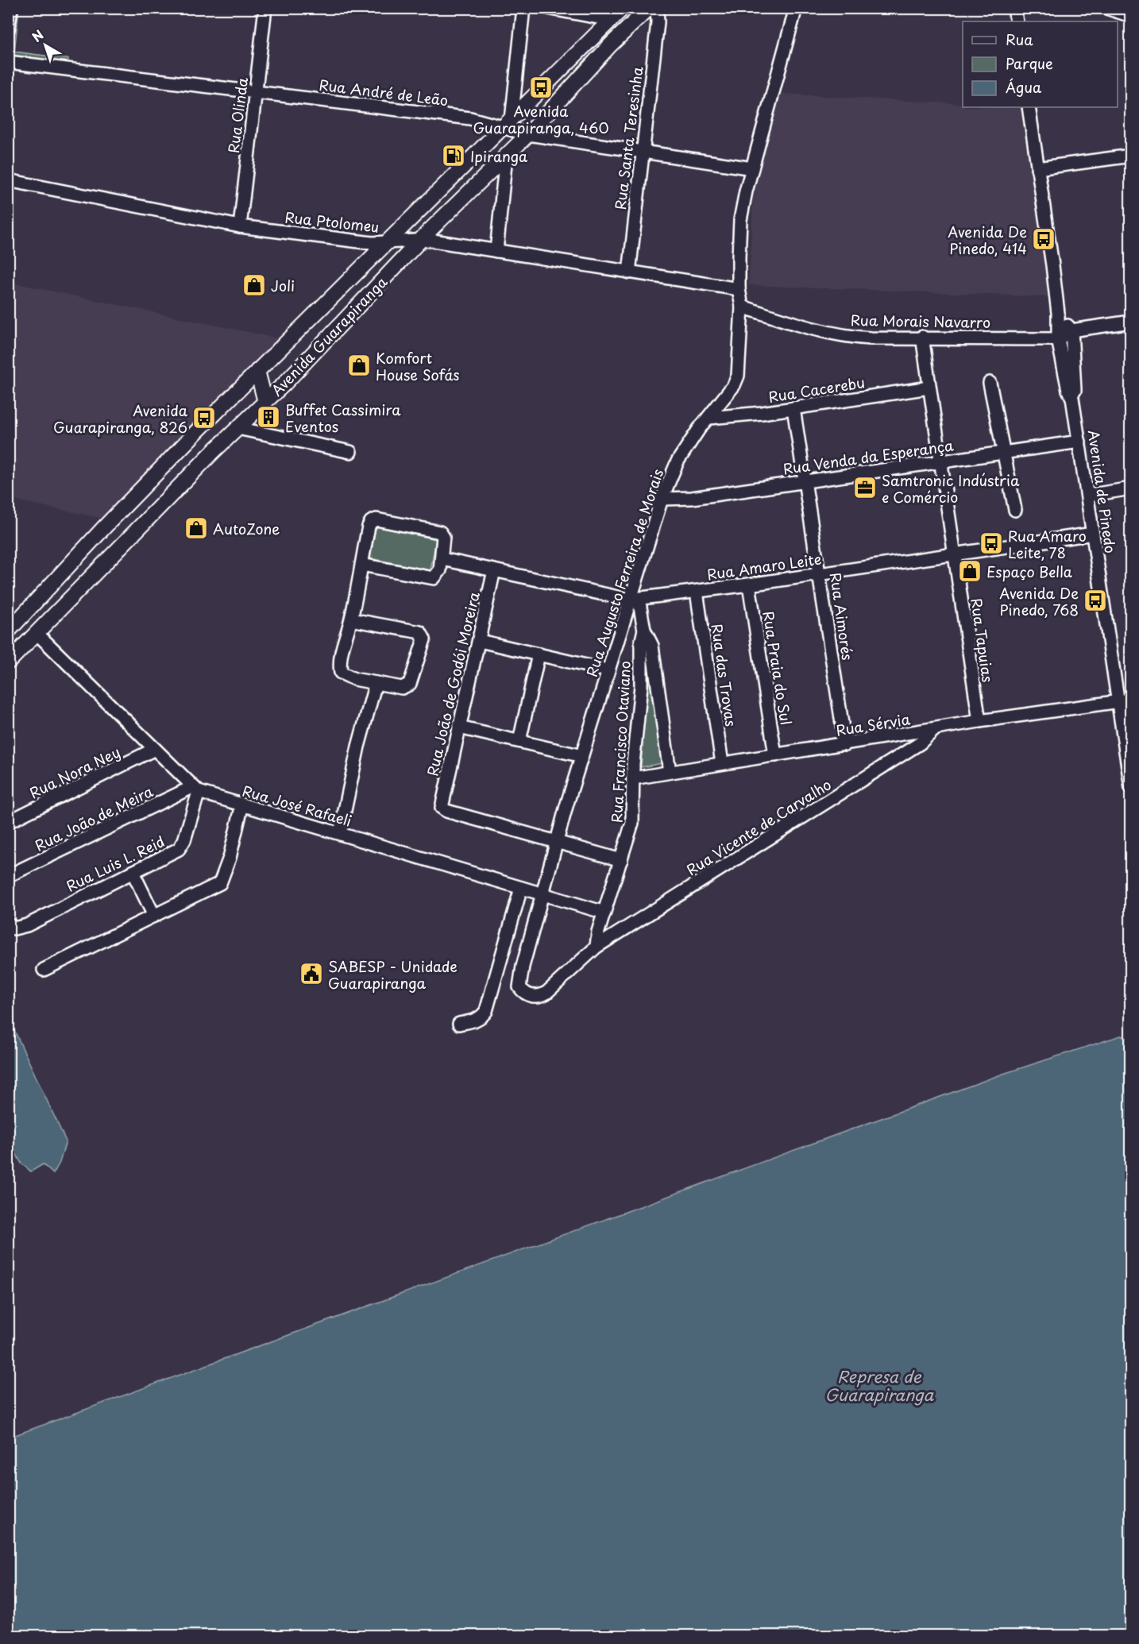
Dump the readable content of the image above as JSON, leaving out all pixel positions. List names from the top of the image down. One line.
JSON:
{"streets":{"main road":["Avenida Guarapiranga"],"street":["Rua André de Leão","Rua Olinda","Rua Santa Teresinha","Rua Ptolomeu","Rua Morais Navarro","Rua Cacerebu","Rua Venda da Esperança","Avenida de Pinedo","Rua Amaro Leite","Rua Augusto Ferreira de Morais","Rua Aimorés","Rua Tapuias","Rua Praia do Sul","Rua das Trovas","Rua João de Godói Moreira","Rua Sérvia","Rua Francisco Otaviano","Rua Nora Ney","Rua José Rafaeli","Rua João de Meira","Rua Vicente de Carvalho","Rua Luis L. Reid"]},"crossings":[["Rua André de Leão","Rua Olinda"],["Rua André de Leão","Rua Santa Teresinha"],["Rua André de Leão","Avenida Guarapiranga"],["Rua André de Leão","Rua Augusto Ferreira de Morais"],["Rua Olinda","Rua Ptolomeu"],["Rua Santa Teresinha","Rua Ptolomeu"],["Rua Ptolomeu","Avenida Guarapiranga"],["Rua Ptolomeu","Rua Augusto Ferreira de Morais"],["Rua Morais Navarro","Avenida de Pinedo"],["Rua Morais Navarro","Rua Augusto Ferreira de Morais"],["Rua Morais Navarro","Rua Tapuias"],["Avenida Guarapiranga","Rua José Rafaeli"],["Rua Cacerebu","Rua Augusto Ferreira de Morais"],["Rua Cacerebu","Rua Aimorés"],["Rua Cacerebu","Rua Tapuias"],["Rua Venda da Esperança","Avenida de Pinedo"],["Rua Venda da Esperança","Rua Augusto Ferreira de Morais"],["Rua Venda da Esperança","Rua Aimorés"],["Rua Venda da Esperança","Rua Tapuias"],["Avenida de Pinedo","Rua Amaro Leite"],["Avenida de Pinedo","Rua Sérvia"],["Rua Amaro Leite","Rua Augusto Ferreira de Morais"],["Rua Amaro Leite","Rua Aimorés"],["Rua Amaro Leite","Rua Tapuias"],["Rua Amaro Leite","Rua Praia do Sul"],["Rua Amaro Leite","Rua das Trovas"],["Rua Amaro Leite","Rua João de Godói Moreira"],["Rua Amaro Leite","Rua Francisco Otaviano"],["Rua Augusto Ferreira de Morais","Rua João de Godói Moreira"],["Rua Augusto Ferreira de Morais","Rua Francisco Otaviano"],["Rua Augusto Ferreira de Morais","Rua José Rafaeli"],["Rua Augusto Ferreira de Morais","Rua Vicente de Carvalho"],["Rua Aimorés","Rua Sérvia"],["Rua Tapuias","Rua Sérvia"],["Rua Praia do Sul","Rua Sérvia"],["Rua das Trovas","Rua Sérvia"],["Rua Sérvia","Rua Francisco Otaviano"],["Rua Sérvia","Rua Vicente de Carvalho"],["Rua Francisco Otaviano","Rua José Rafaeli"],["Rua Francisco Otaviano","Rua Vicente de Carvalho"],["Rua Nora Ney","Rua José Rafaeli"],["Rua José Rafaeli","Rua João de Meira"],["Rua José Rafaeli","Rua Luis L. Reid"],["Rua João de Meira","Rua Luis L. Reid"]],"water":["Represa de Guarapiranga"],"places":{"bus stop":["Avenida Guarapiranga, 460","Avenida De Pinedo, 414","Avenida Guarapiranga, 826","Rua Amaro Leite, 78","Avenida De Pinedo, 768"],"fuel station":["Ipiranga"],"shop":["Joli","Komfort House Sofás","AutoZone","Espaço Bella"],"building":["Buffet Cassimira Eventos"],"office":["Samtronic Indústria e Comércio"],"public building":["SABESP - Unidade Guarapiranga"]},"legend":["Rua","Parque","Água"],"north":"top left"}
